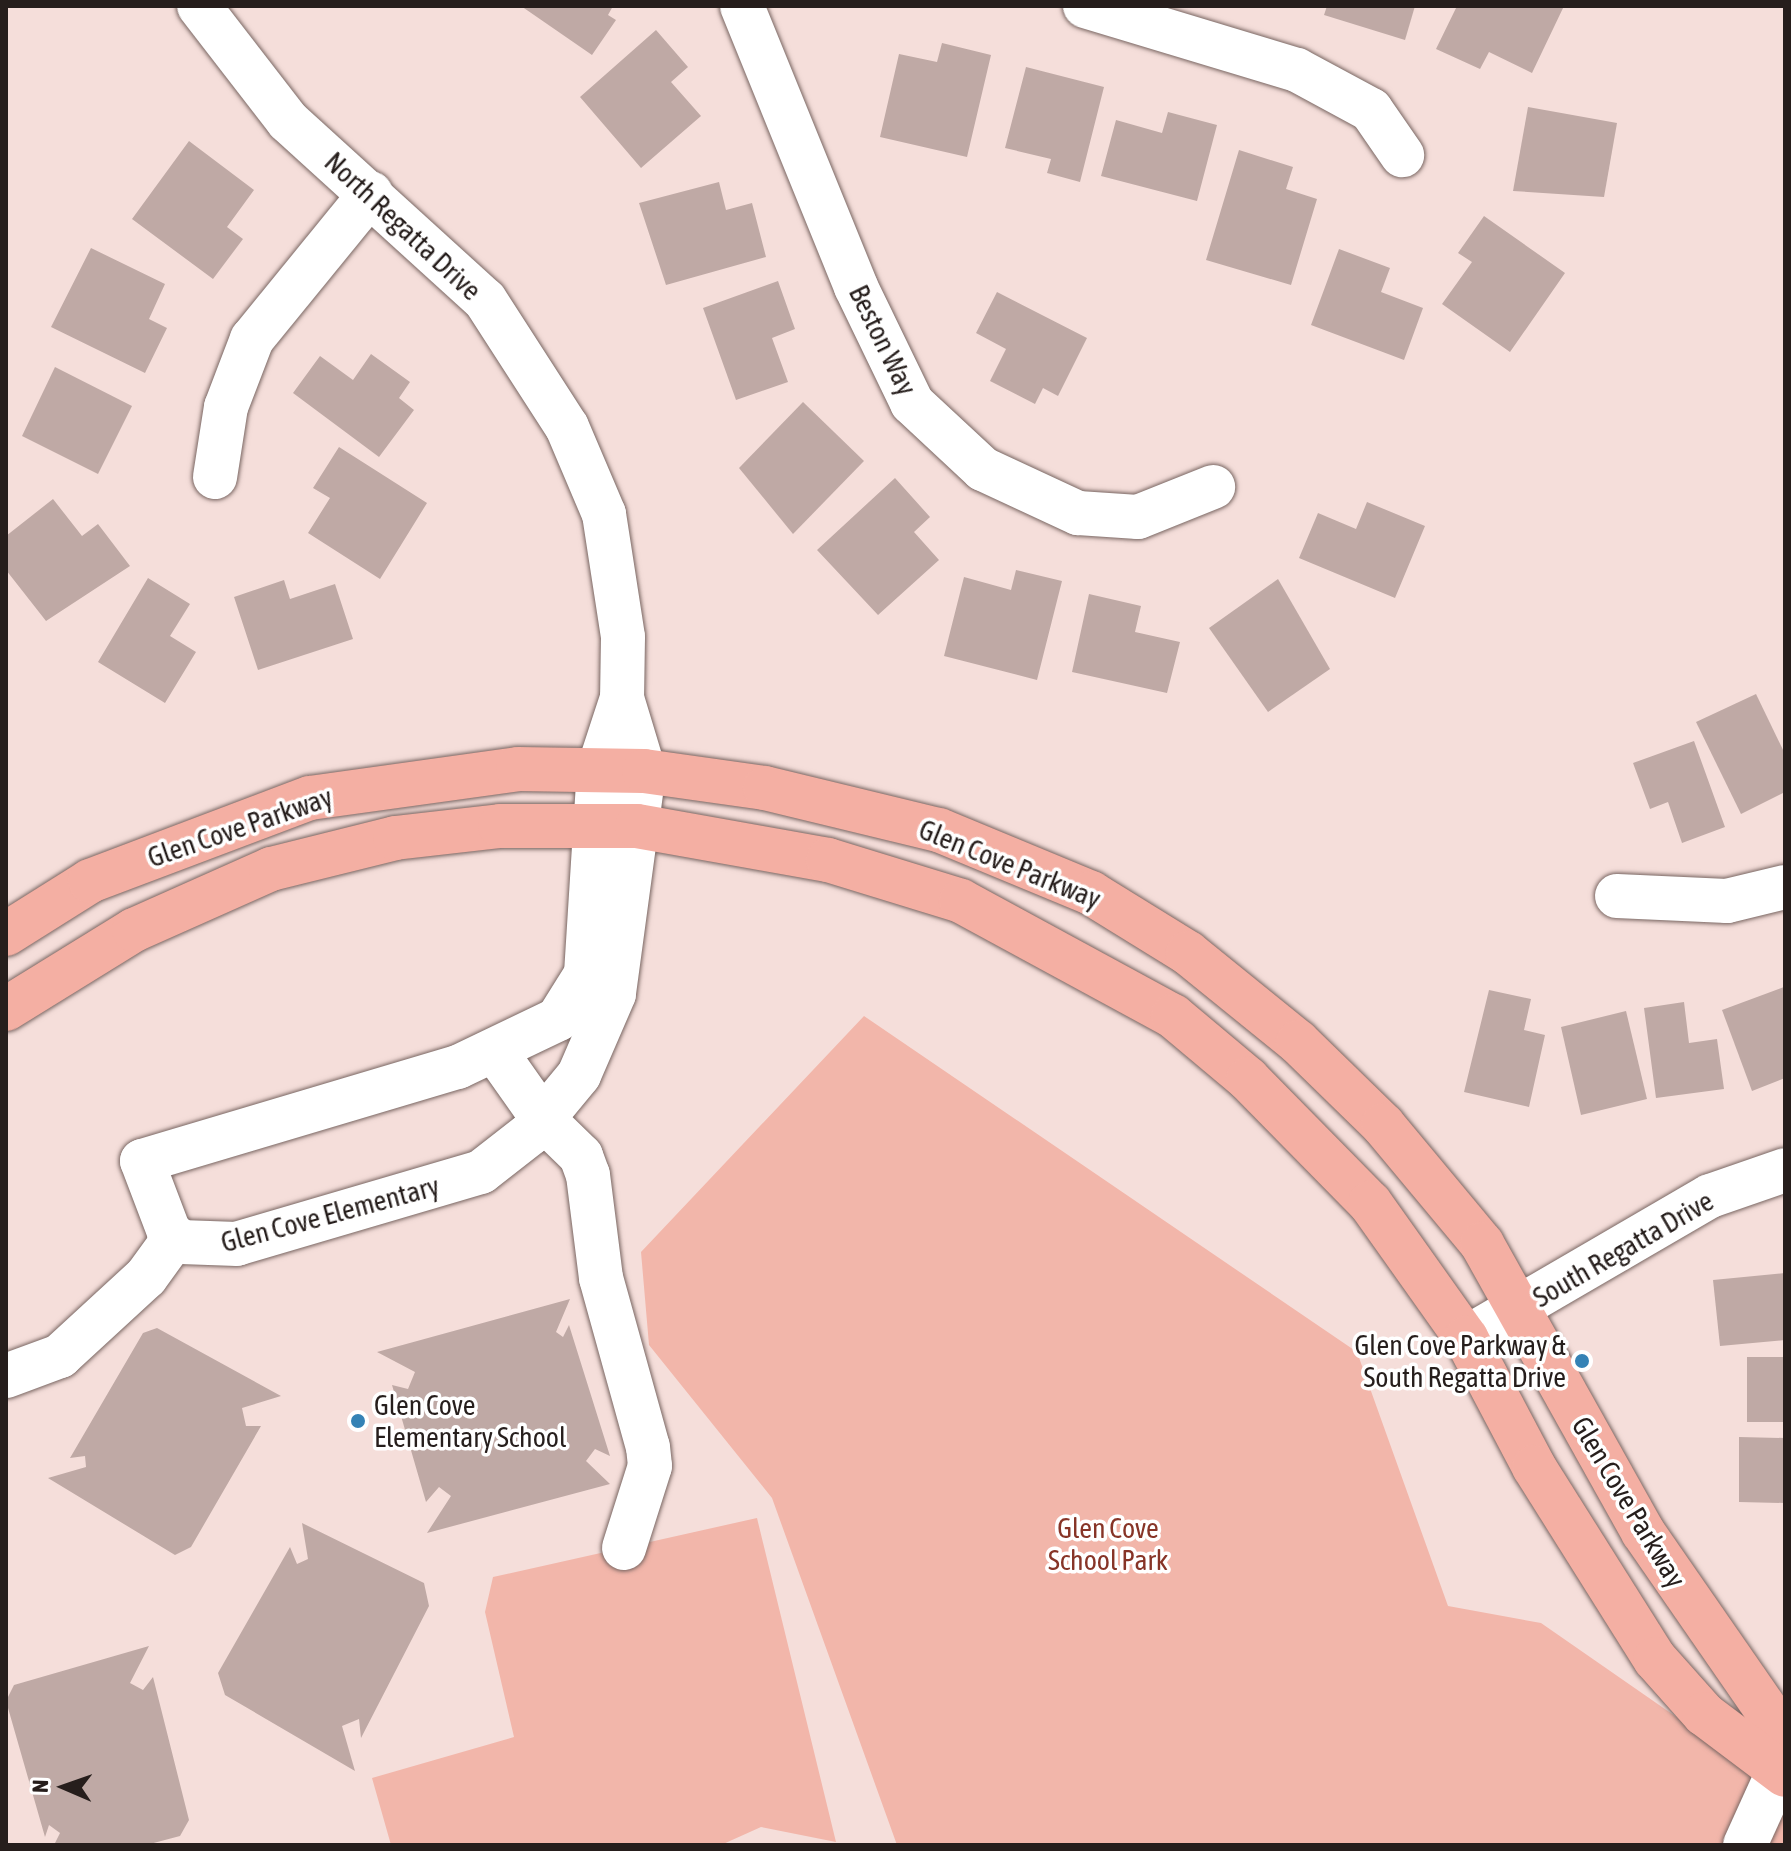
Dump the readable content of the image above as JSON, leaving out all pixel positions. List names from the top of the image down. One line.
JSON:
{"streets":{"main road":["Glen Cove Parkway"],"street":["North Regatta Drive","Beston Way","Glen Cove Elementary","South Regatta Drive"]},"crossings":[["North Regatta Drive","Glen Cove Parkway"],["North Regatta Drive","Glen Cove Elementary"],["Glen Cove Parkway","Glen Cove Elementary"],["Glen Cove Parkway","South Regatta Drive"]],"parks":["Glen Cove School Park"],"places":["Glen Cove Parkway & South Regatta Drive","Glen Cove Elementary School"],"north":"left"}
